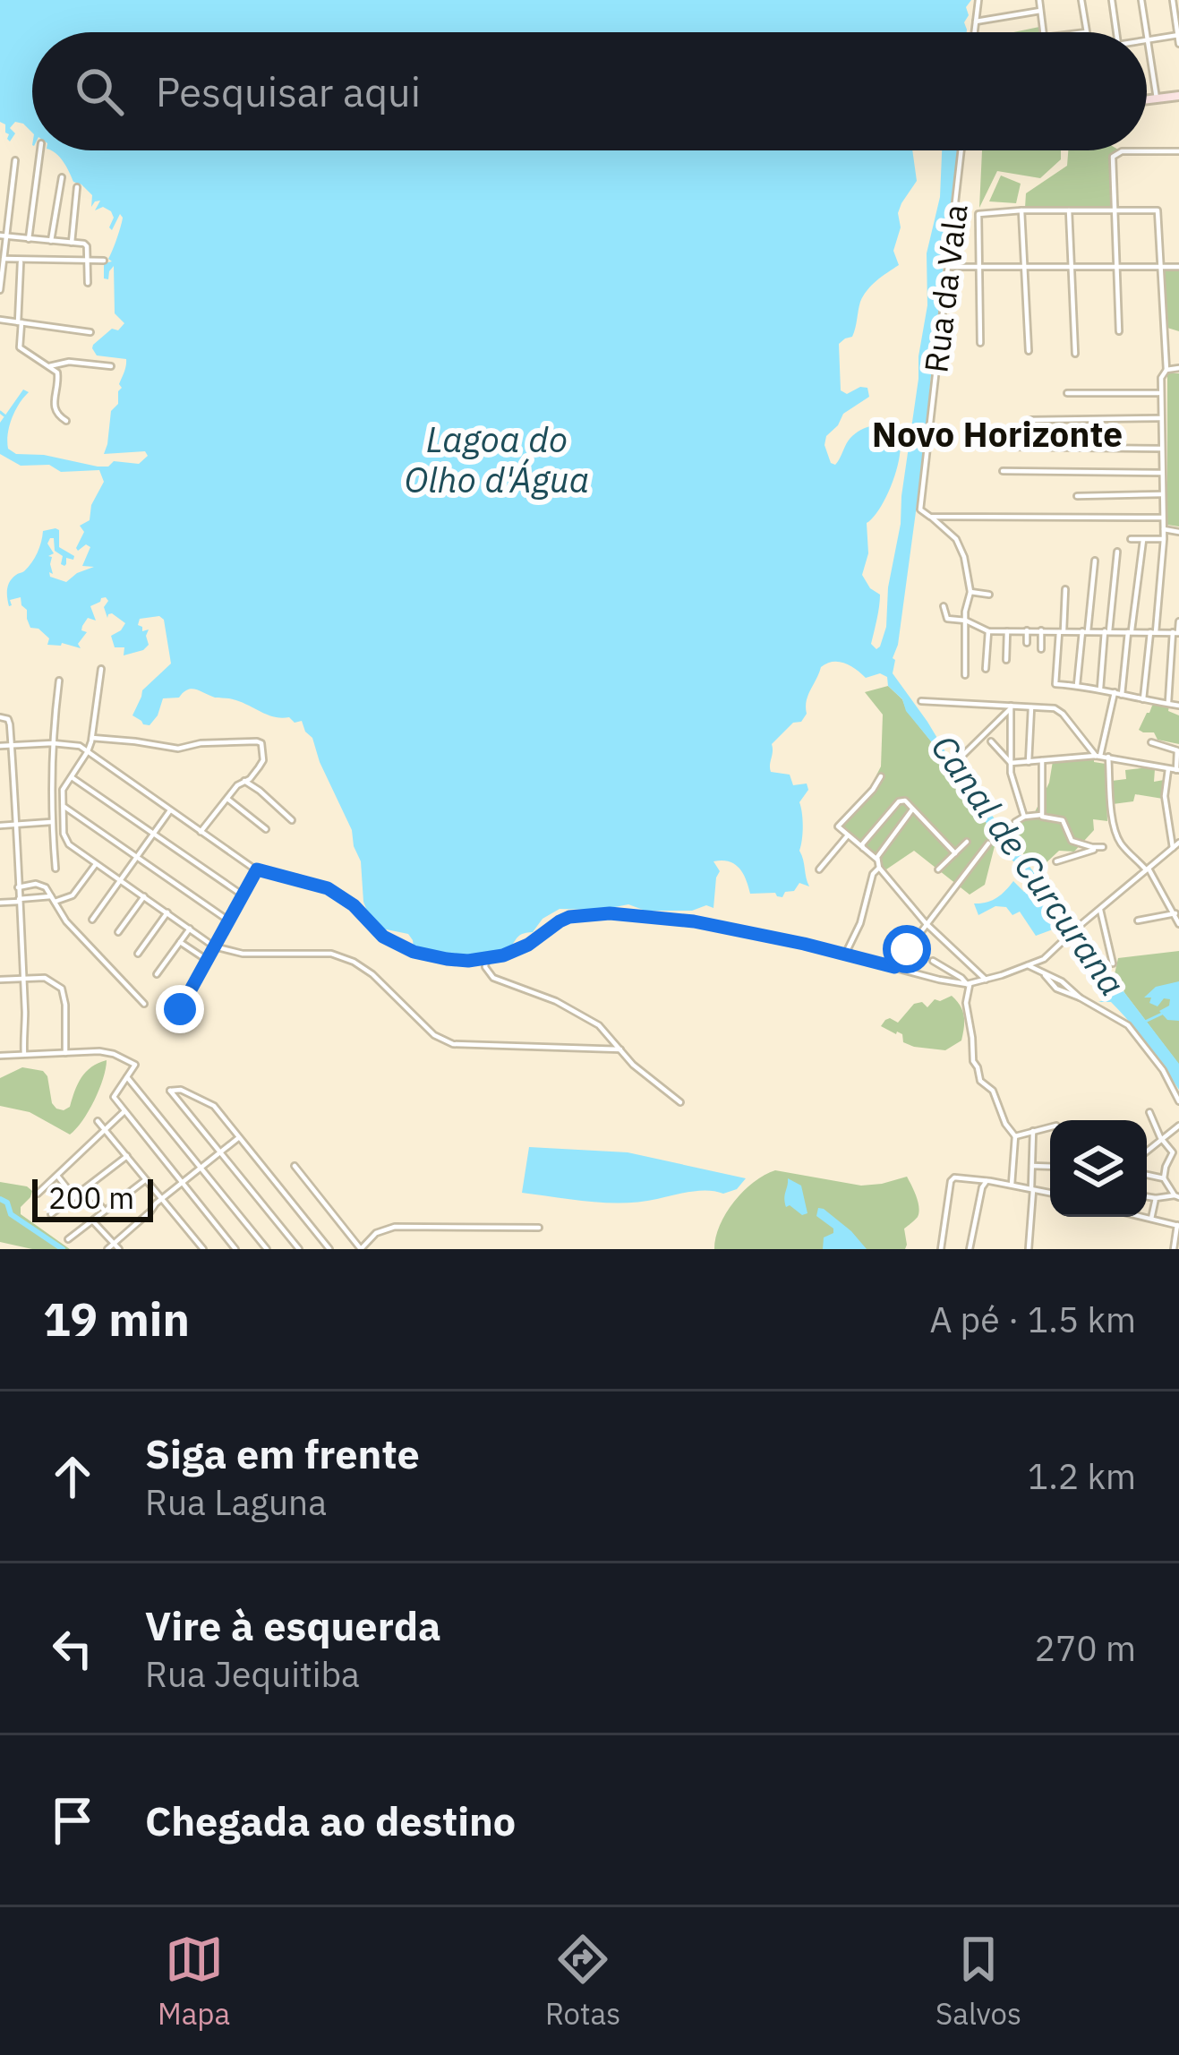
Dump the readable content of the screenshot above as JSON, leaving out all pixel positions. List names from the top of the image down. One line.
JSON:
{"streets":{"street":["Rua da Vala"]},"districts":["Novo Horizonte"],"water":["Lagoa do Olho d'Água","Canal de Curcurana"],"scale_bar":"200 m","page":{"search":"Pesquisar aqui","scale":"200 m","heading":["19 min","A pé · 1.5 km"],"list":[["Siga em frente","Rua Laguna","1.2 km"],["Vire à esquerda","Rua Jequitiba","270 m"],"Chegada ao destino"],"nav":["Mapa","Rotas","Salvos"]}}
